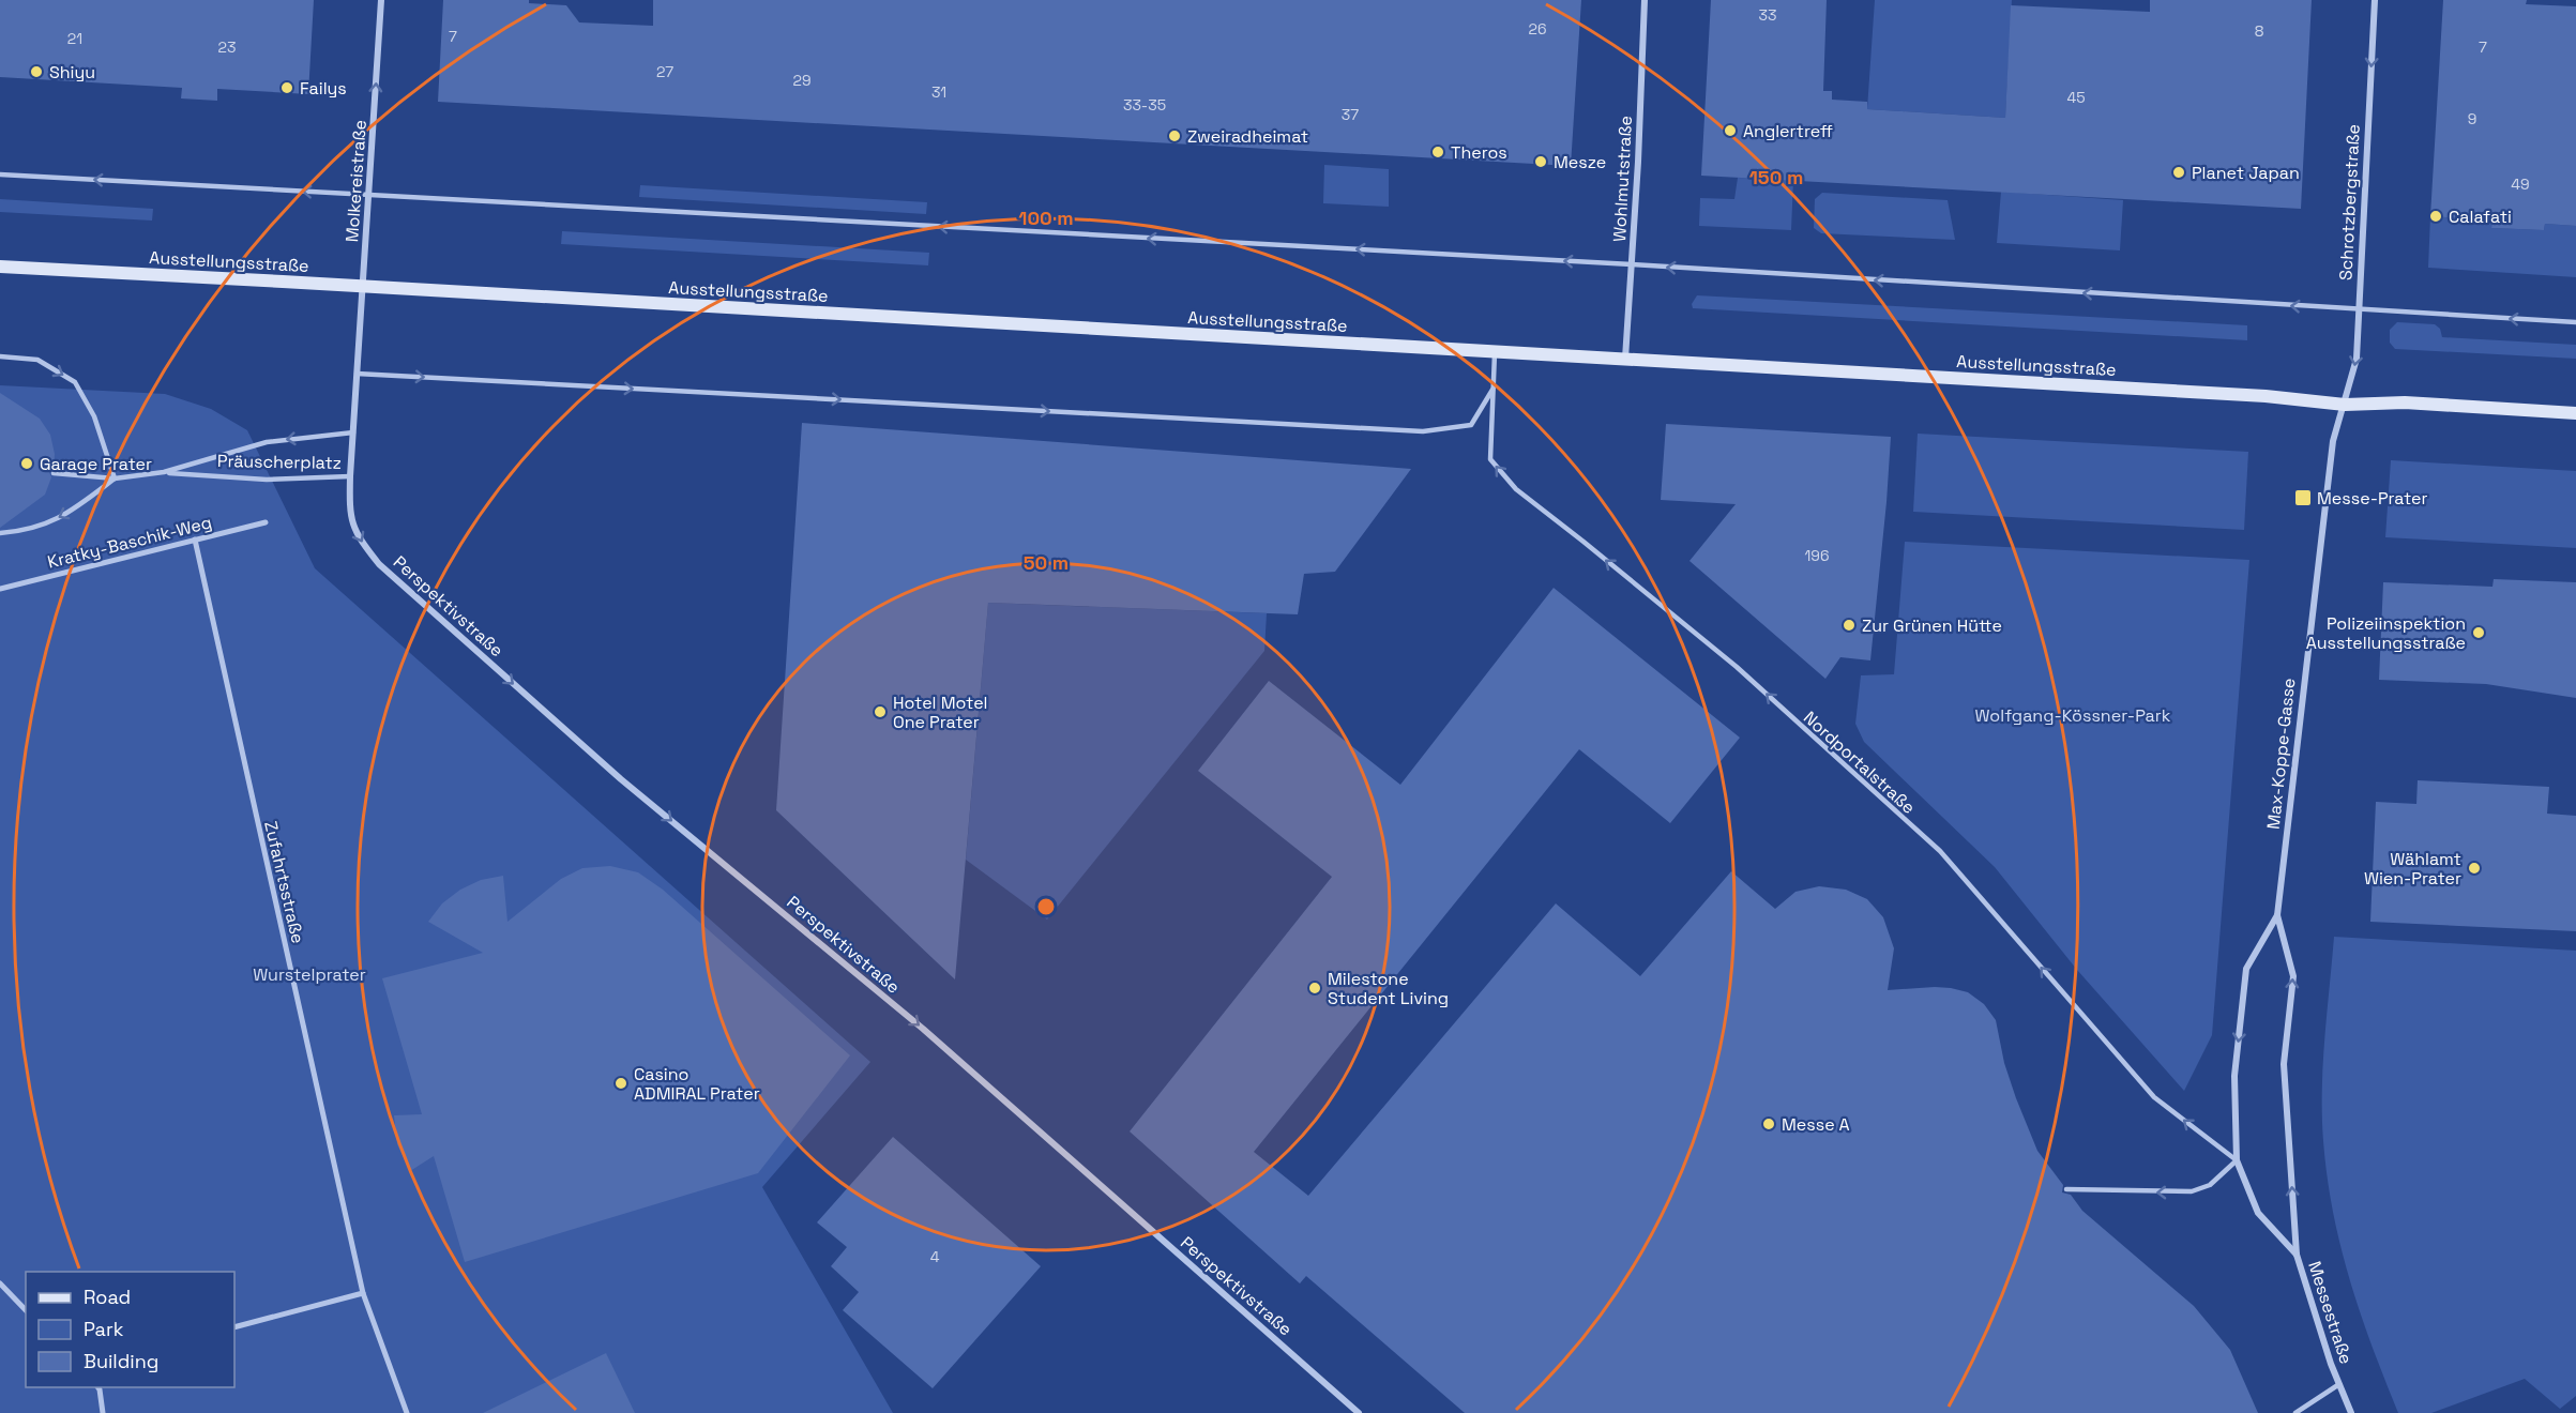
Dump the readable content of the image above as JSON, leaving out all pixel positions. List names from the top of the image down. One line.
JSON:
{"streets":{"main road":["Ausstellungsstraße"],"street":["Wohlmutstraße","Molkereistraße","Schrotzbergstraße","Präuscherplatz","Kratky-Baschik-Weg","Perspektivstraße","Max-Koppe-Gasse","Zufahrtsstraße","Messestraße"],"lane":["Nordportalstraße"]},"crossings":[["Wohlmutstraße","Ausstellungsstraße"],["Molkereistraße","Ausstellungsstraße"],["Molkereistraße","Präuscherplatz"],["Schrotzbergstraße","Ausstellungsstraße"],["Schrotzbergstraße","Max-Koppe-Gasse"],["Ausstellungsstraße","Präuscherplatz"],["Ausstellungsstraße","Max-Koppe-Gasse"],["Präuscherplatz","Perspektivstraße"],["Kratky-Baschik-Weg","Zufahrtsstraße"],["Max-Koppe-Gasse","Nordportalstraße"],["Max-Koppe-Gasse","Messestraße"],["Nordportalstraße","Messestraße"]],"one_way":["Molkereistraße","Schrotzbergstraße","Perspektivstraße","Nordportalstraße"],"parks":["Wolfgang-Kössner-Park","Wurstelprater"],"places":{"other":["Shiyu","Failys","Anglertreff","Zweiradheimat","Theros","Mesze","Planet Japan","Calafati","Garage Prater","Zur Grünen Hütte","Polizeiinspektion Ausstellungsstraße","Hotel Motel One Prater","Wählamt Wien-Prater","Milestone Student Living","Casino ADMIRAL Prater","Messe A"],"transit":["Messe-Prater"]},"house_numbers":["33","26","8","7","21","23","7","27","29","31","45","33-35","37","9","49","196","4"],"legend":["Road","Park","Building"],"rings":["150 m","100 m","50 m"]}
